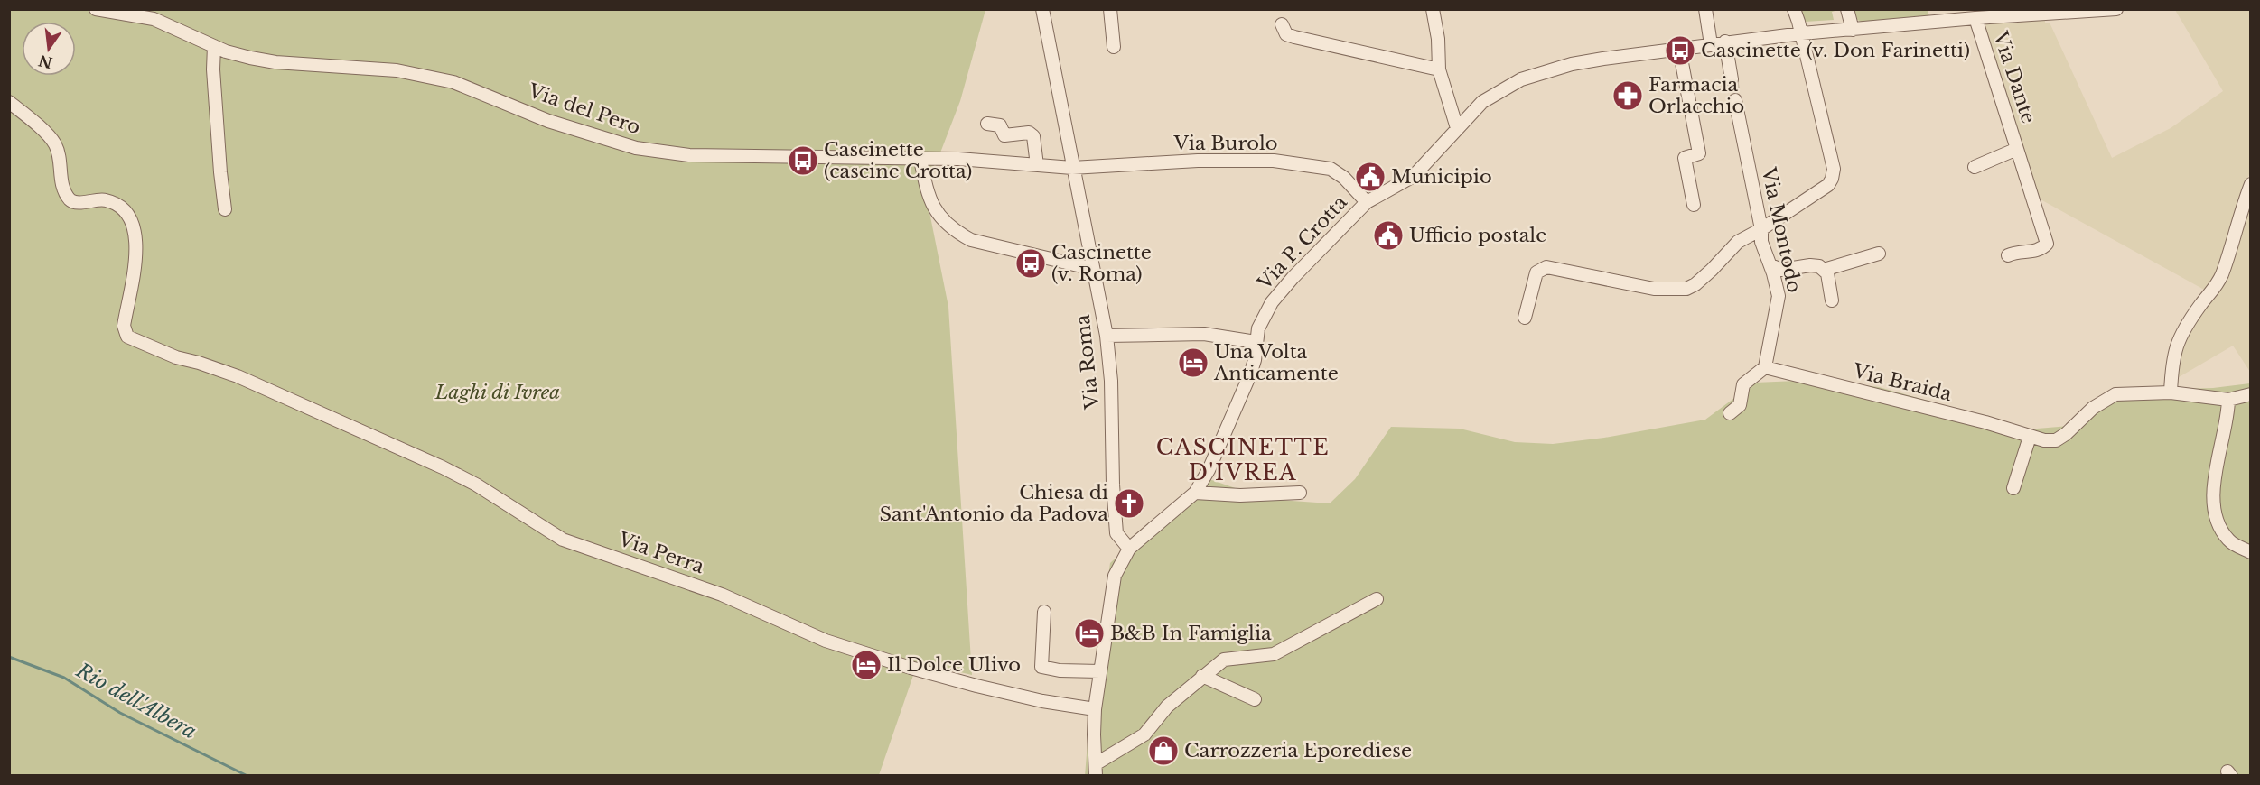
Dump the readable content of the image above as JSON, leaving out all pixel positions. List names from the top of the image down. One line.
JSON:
{"streets":{"street":["Via Dante","Via del Pero","Via Burolo","Via Montodo","Via P. Crotta","Via Roma","Via Braida","Via Perra"]},"crossings":[["Via Dante","Via P. Crotta"],["Via del Pero","Via Burolo"],["Via del Pero","Via Roma"],["Via Burolo","Via P. Crotta"],["Via Burolo","Via Roma"],["Via Montodo","Via Braida"],["Via P. Crotta","Via Roma"]],"districts":["CASCINETTE D'IVREA"],"water":["Rio dell'Albera"],"parks":["Laghi di Ivrea"],"places":{"bus stop":["Cascinette (v. Don Farinetti)","Cascinette (cascine Crotta)","Cascinette (v. Roma)"],"pharmacy":["Farmacia Orlacchio"],"public building":["Municipio","Ufficio postale"],"hotel":["Una Volta Anticamente","B&B In Famiglia","Il Dolce Ulivo"],"church":["Chiesa di Sant'Antonio da Padova"],"shop":["Carrozzeria Eporediese"]},"north":"bottom"}
